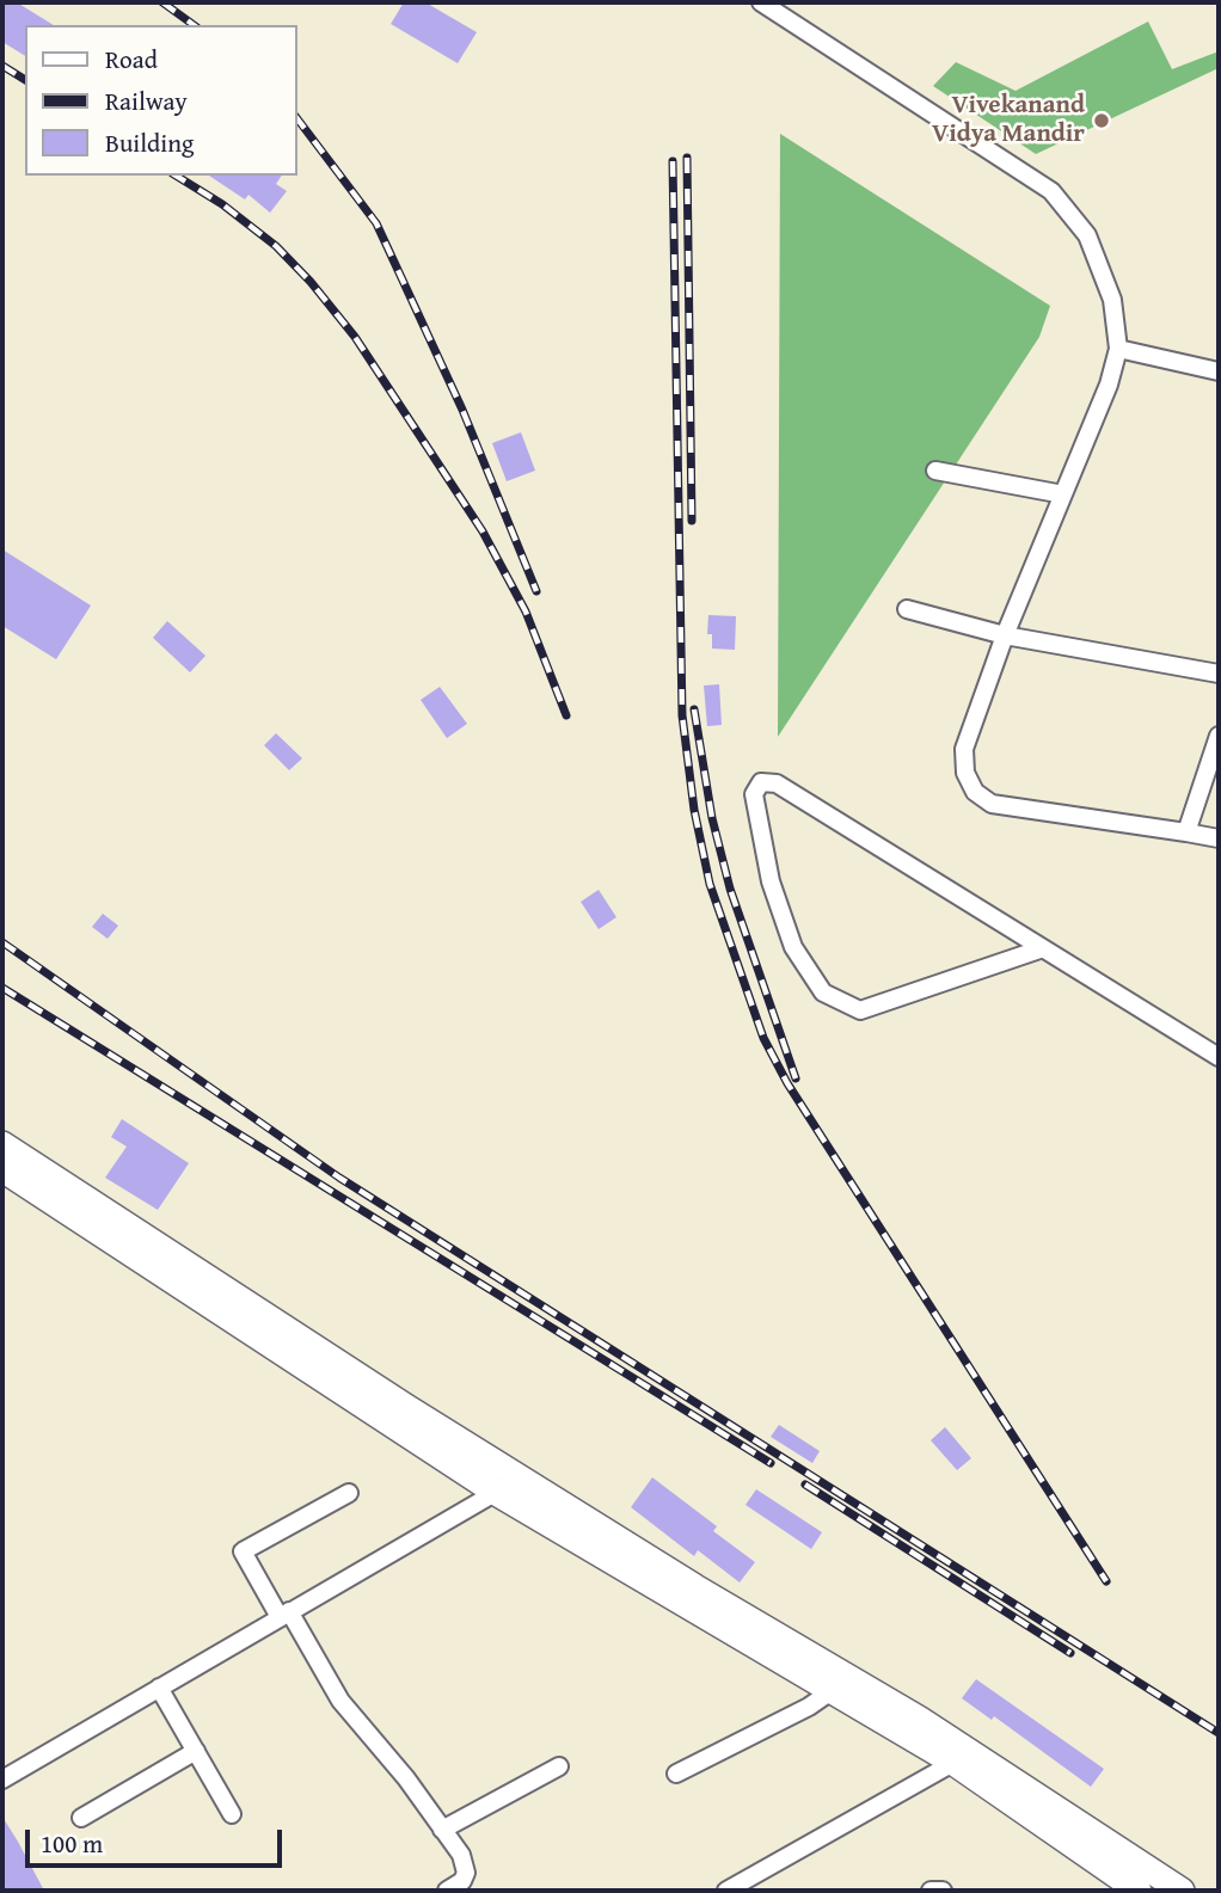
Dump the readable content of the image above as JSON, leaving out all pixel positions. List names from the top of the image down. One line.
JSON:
{"places":["Vivekanand Vidya Mandir"],"legend":["Road","Railway","Building"],"scale_bar":"100 m"}
